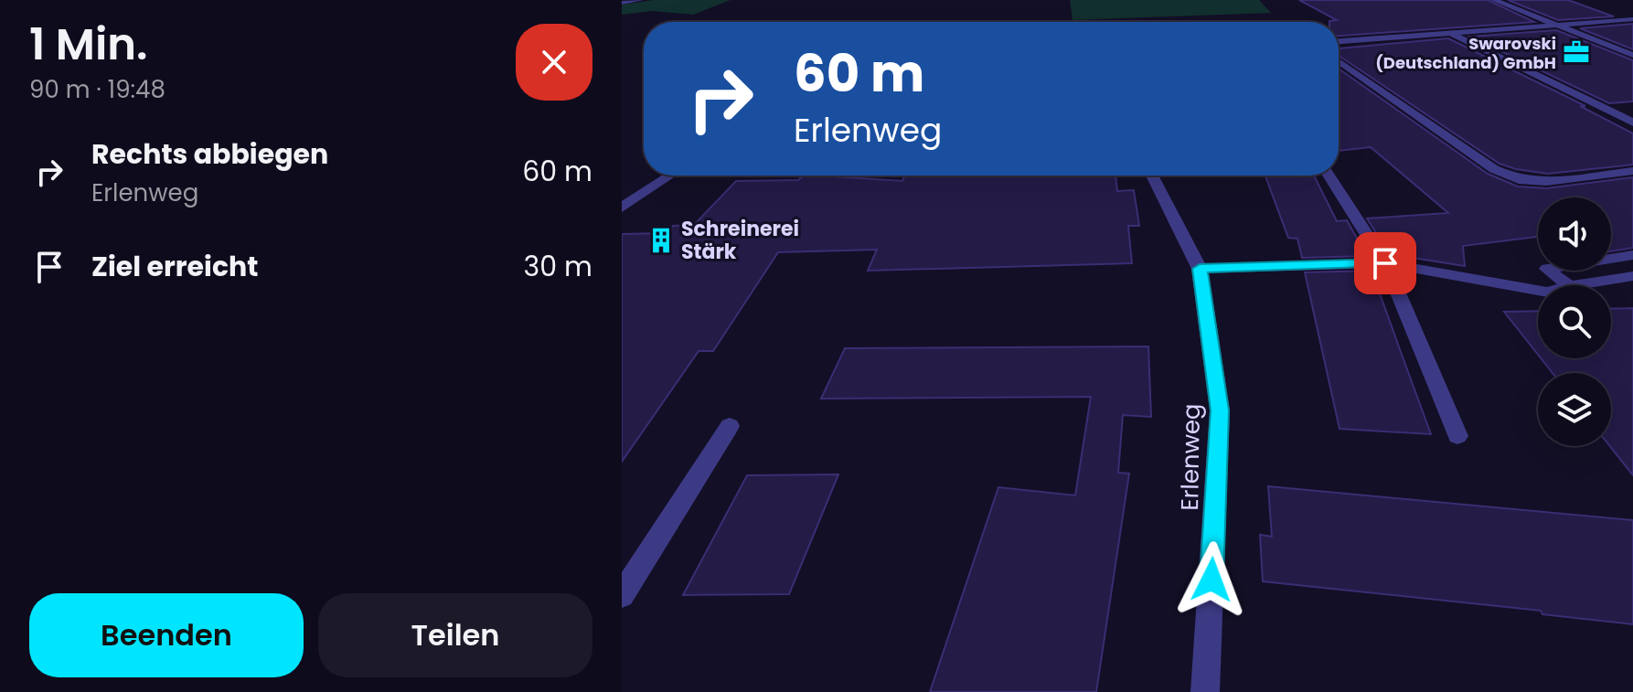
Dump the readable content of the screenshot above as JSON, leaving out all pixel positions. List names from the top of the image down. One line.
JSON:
{"streets":{"street":["Erlenweg"]},"places":{"office":["Swarovski (Deutschland) GmbH"],"building":["Schreinerei Stärk"]},"page":{"heading":["1 Min.","90 m · 19:48"],"turn":["60 m","Erlenweg"],"list":[{"name":"Rechts abbiegen","note":"Erlenweg","value":"60 m"},{"name":"Ziel erreicht","value":"30 m"}],"buttons":["Beenden","Teilen"]}}
